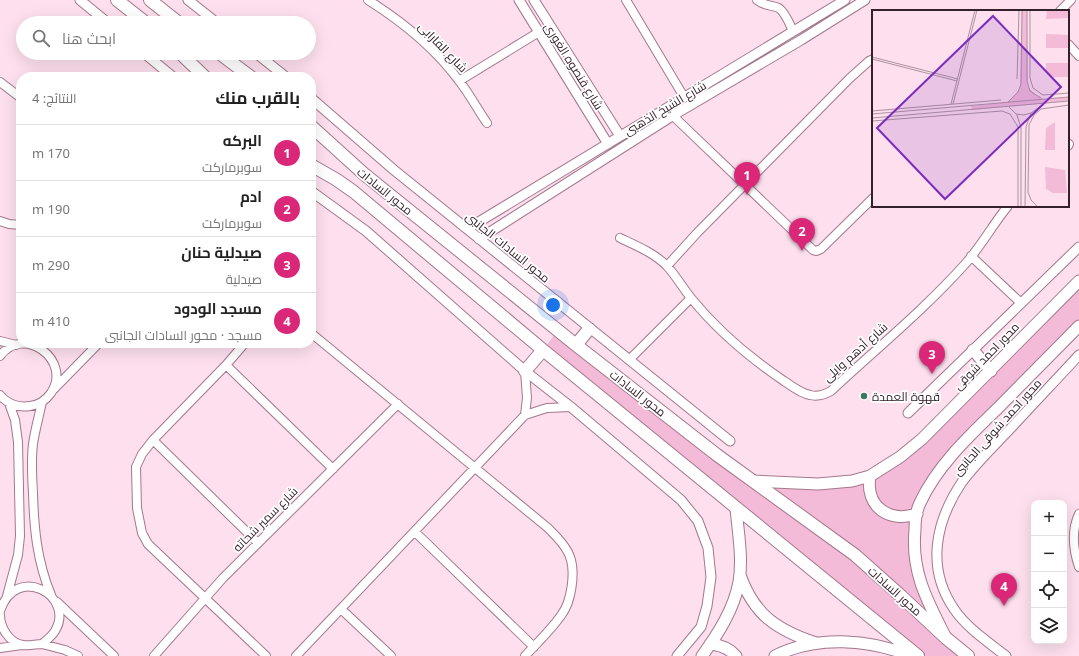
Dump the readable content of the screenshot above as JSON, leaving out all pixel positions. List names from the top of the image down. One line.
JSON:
{"streets":{"main road":["محور السادات","محور احمد شوقى"],"street":["شارع الفارابى","شارع قنصوه الغورى","شارع الشيخ الذهبى","محور السادات الجانبى","شارع أدهم وايلى","محور احمد شوقى الجانبى","شارع سمير شحاته"]},"crossings":[["شارع قنصوه الغورى","شارع الشيخ الذهبى"],["شارع الشيخ الذهبى","محور السادات الجانبى"],["محور السادات","محور احمد شوقى"]],"places":["قهوة العمدة"],"page":{"search":"ابحث هنا","heading":["بالقرب منك","النتائج: 4"],"list":[{"mark":"1","name":"البركه","note":"سوبرماركت","value":"170 m"},{"mark":"2","name":"ادم","note":"سوبرماركت","value":"190 m"},{"mark":"3","name":"صيدلية حنان","note":"صيدلية","value":"290 m"},{"mark":"4","name":"مسجد الودود","note":"مسجد · محور السادات الجانبى","value":"410 m"}],"pins":["1","2","3","4"],"map_buttons":["+","−"]}}
